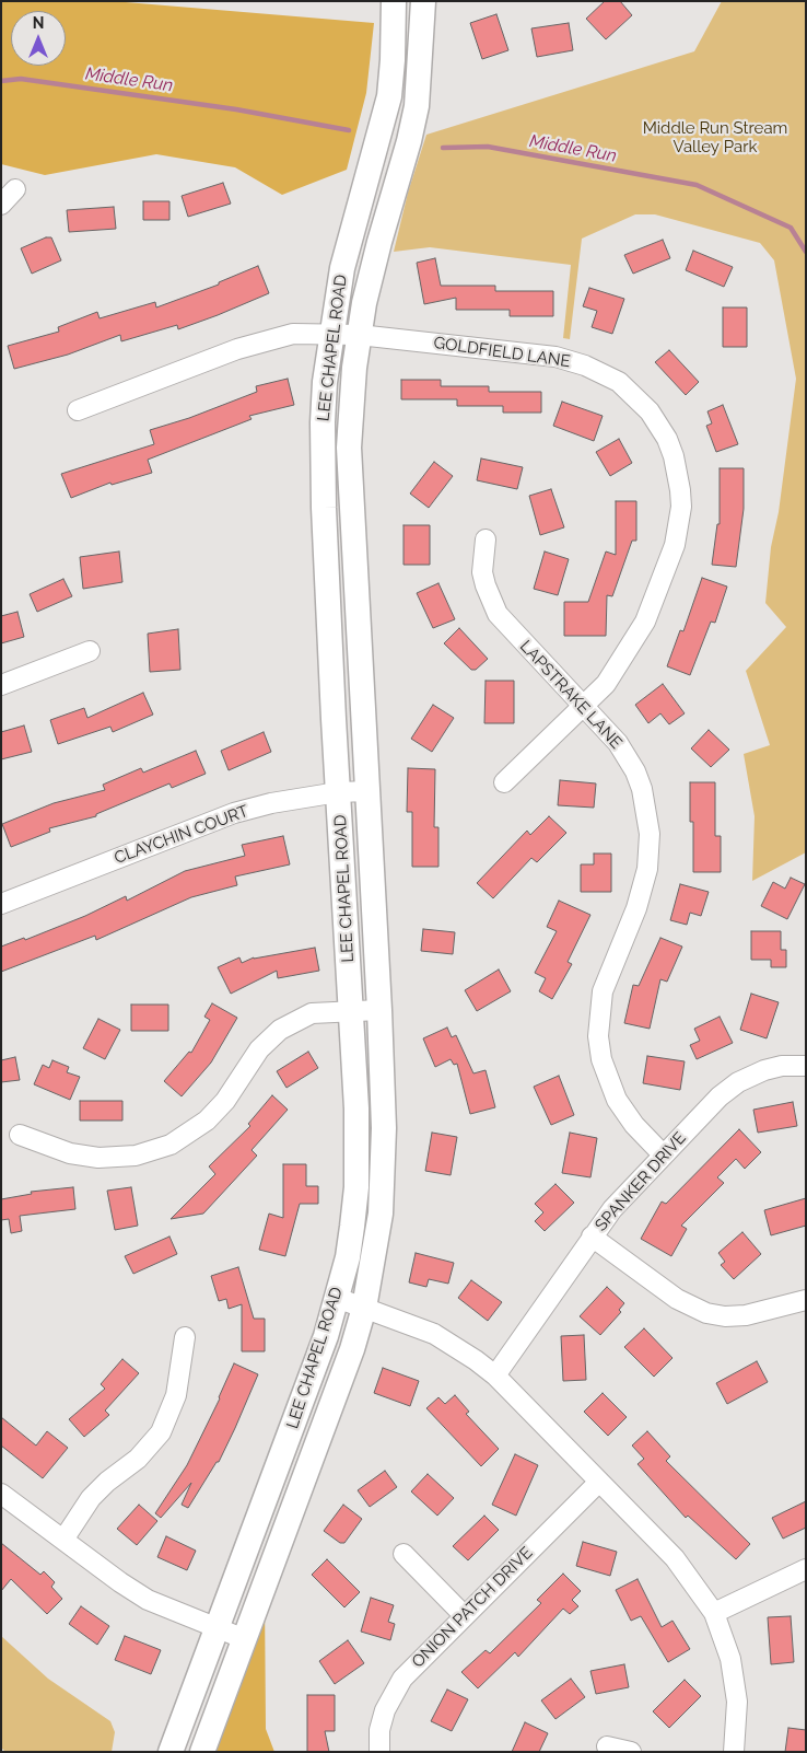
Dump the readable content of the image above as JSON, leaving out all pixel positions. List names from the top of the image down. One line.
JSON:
{"streets":{"main road":["LEE CHAPEL ROAD"],"street":["GOLDFIELD LANE","LAPSTRAKE LANE","CLAYCHIN COURT","SPANKER DRIVE","ONION PATCH DRIVE"]},"crossings":[["LEE CHAPEL ROAD","GOLDFIELD LANE"],["LEE CHAPEL ROAD","CLAYCHIN COURT"],["GOLDFIELD LANE","LAPSTRAKE LANE"],["LAPSTRAKE LANE","SPANKER DRIVE"]],"water":["Middle Run"],"parks":["Middle Run Stream Valley Park"],"north":"top"}
